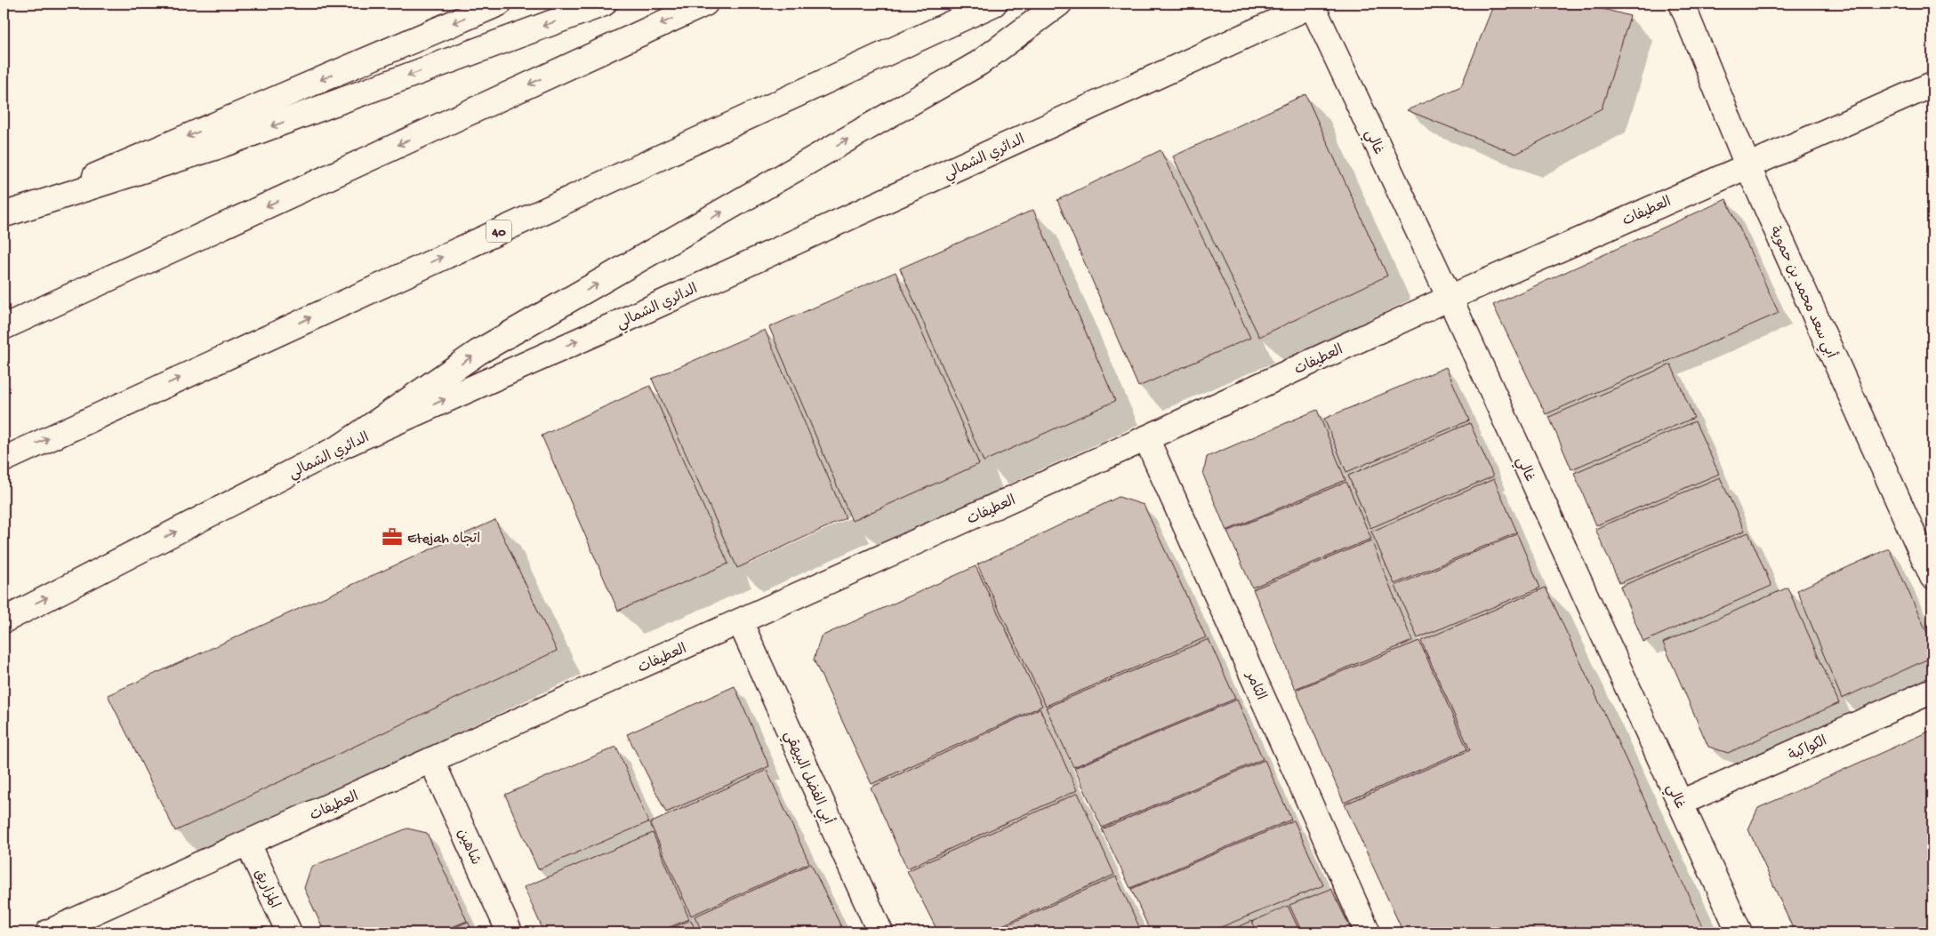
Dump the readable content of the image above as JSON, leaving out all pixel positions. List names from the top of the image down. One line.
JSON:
{"streets":{"main road":["غالي","الدائري الشمالي","العطيفات","40","أبي سعد محمد بن حموية","الثامر","الكواكبة","أبي الفضل البيهقي","شاهين","المزاريق"]},"crossings":[["غالي","الدائري الشمالي"],["غالي","العطيفات"],["غالي","الكواكبة"],["العطيفات","أبي سعد محمد بن حموية"],["العطيفات","الثامر"],["العطيفات","أبي الفضل البيهقي"],["العطيفات","شاهين"],["العطيفات","المزاريق"]],"places":{"office":["Etejah اتجاه"]}}
